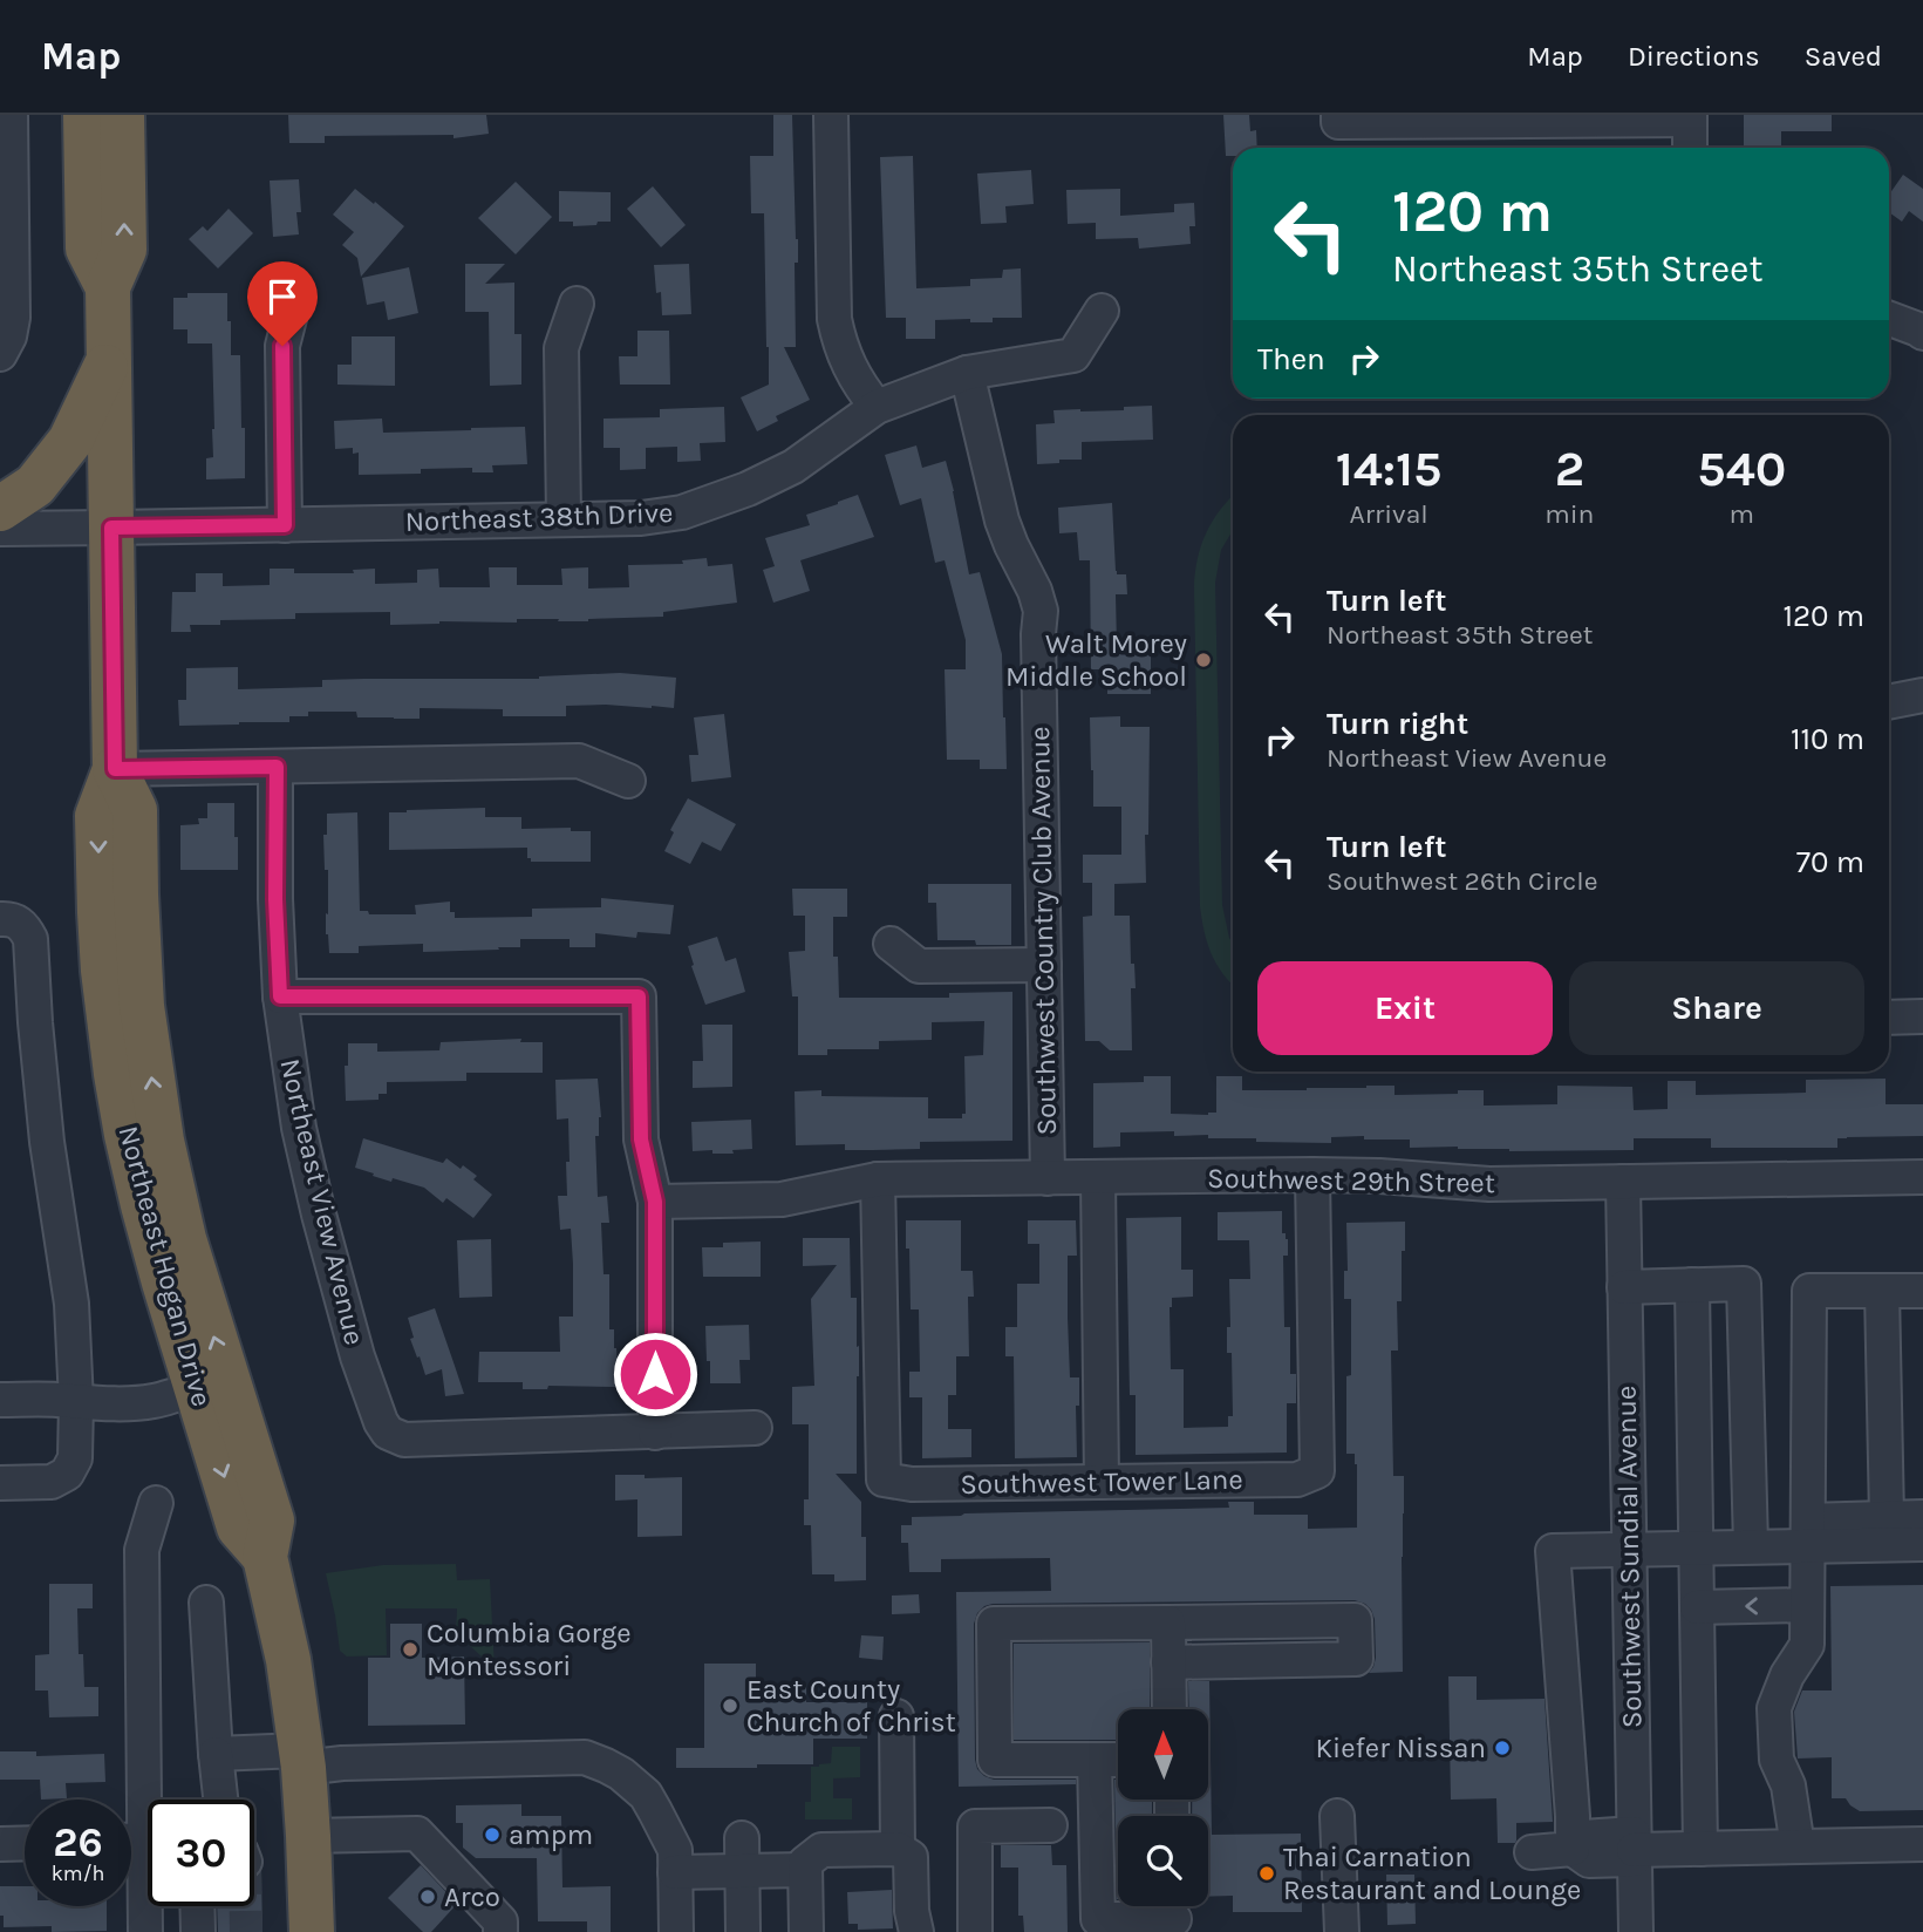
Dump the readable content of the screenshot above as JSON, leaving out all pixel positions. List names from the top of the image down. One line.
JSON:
{"streets":{"highway":["Northeast Hogan Drive"],"street":["Northeast 38th Drive","Southwest Country Club Avenue","Southwest 29th Street","Northeast View Avenue","Southwest Tower Lane","Southwest Sundial Avenue"]},"crossings":[["Northeast 38th Drive","Southwest Country Club Avenue"],["Northeast 38th Drive","Northeast Hogan Drive"],["Southwest Country Club Avenue","Southwest 29th Street"],["Southwest 29th Street","Southwest Tower Lane"],["Southwest 29th Street","Southwest Sundial Avenue"]],"places":["Walt Morey Middle School","Columbia Gorge Montessori","East County Church of Christ","Kiefer Nissan","ampm","Thai Carnation Restaurant and Lounge","Arco"],"north":"top","page":{"header":"Map","nav":["Map","Directions","Saved"],"turn":["120 m","Northeast 35th Street"],"then":"Then","eta":["14:15","Arrival","2","min","540","m"],"list":[{"name":"Turn left","note":"Northeast 35th Street","value":"120 m"},{"name":"Turn right","note":"Northeast View Avenue","value":"110 m"},{"name":"Turn left","note":"Southwest 26th Circle","value":"70 m"}],"buttons":["Exit","Share"],"speed":"26 km/h","limit":"30"}}
